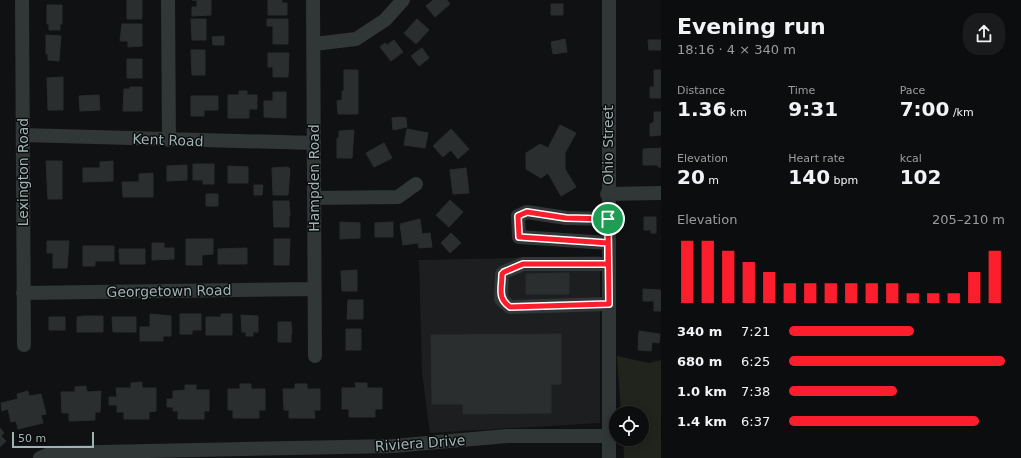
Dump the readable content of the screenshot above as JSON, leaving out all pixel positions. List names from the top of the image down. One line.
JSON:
{"streets":{"street":["Kent Road","Ohio Street","Lexington Road","Hampden Road","Georgetown Road","Riviera Drive"]},"crossings":[["Kent Road","Lexington Road"],["Kent Road","Hampden Road"],["Lexington Road","Georgetown Road"],["Hampden Road","Georgetown Road"]],"scale_bar":"50 m","page":{"heading":["Evening run","18:16 · 4 × 340 m"],"stats":[["Distance","1.36 km"],["Time","9:31"],["Pace","7:00 /km"],["Elevation","20 m"],["Heart rate","140 bpm"],["kcal","102"]],"chart":["Elevation","205–210 m"],"list":[{"name":"340 m","note":"7:21"},{"name":"680 m","note":"6:25"},{"name":"1.0 km","note":"7:38"},{"name":"1.4 km","note":"6:37"}],"scale":"50 m"}}
